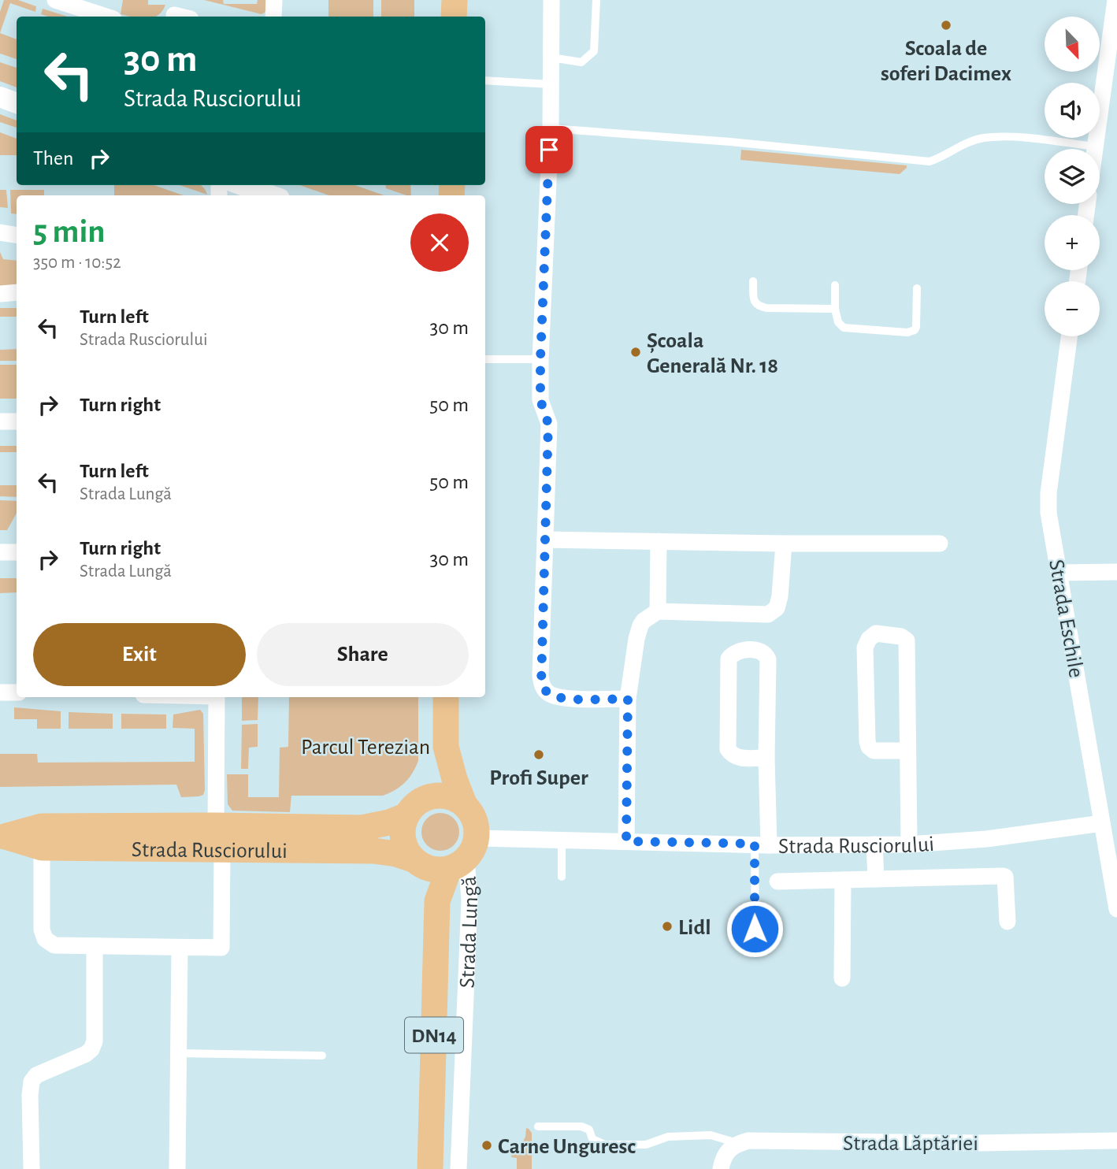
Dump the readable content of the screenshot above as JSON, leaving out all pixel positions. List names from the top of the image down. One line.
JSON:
{"streets":{"main road":["Strada Rusciorului","Strada Lungă","DN14"],"street":["Strada Eschile","Strada Lăptăriei"]},"crossings":[["Strada Eschile","Strada Rusciorului"],["Strada Rusciorului","Strada Lungă"]],"parks":["Parcul Terezian"],"places":["Scoala de soferi Dacimex","Școala Generală Nr. 18","Profi Super","Lidl","Carne Unguresc"],"north":"bottom right","page":{"map_buttons":["+","−"],"turn":["30 m","Strada Rusciorului"],"then":"Then","heading":["5 min","350 m · 10:52"],"list":[{"name":"Turn left","note":"Strada Rusciorului","value":"30 m"},{"name":"Turn right","value":"50 m"},{"name":"Turn left","note":"Strada Lungă","value":"50 m"},{"name":"Turn right","note":"Strada Lungă","value":"30 m"}],"buttons":["Exit","Share"]}}
